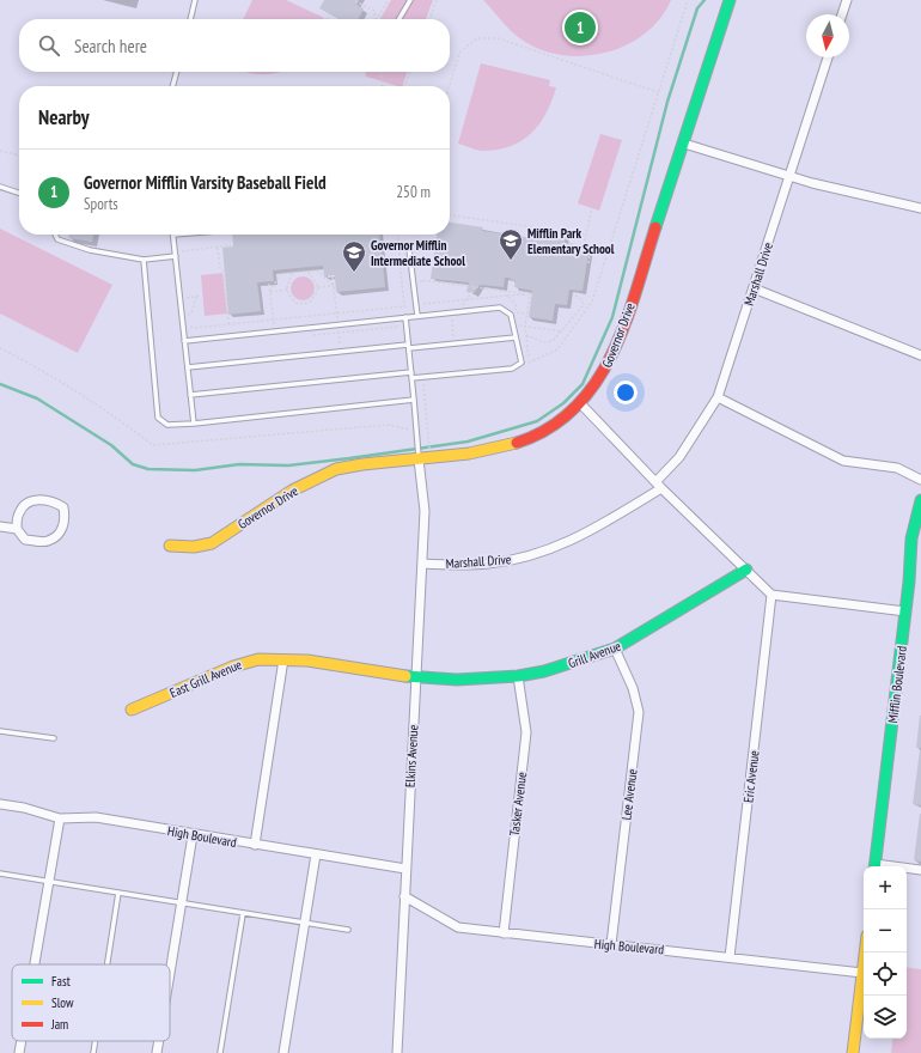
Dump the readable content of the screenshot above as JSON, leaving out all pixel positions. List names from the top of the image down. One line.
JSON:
{"streets":{"street":["Marshall Drive","Governor Drive","Grill Avenue","East Grill Avenue","Mifflin Boulevard","Elkins Avenue","Eric Avenue","Lee Avenue","Tasker Avenue","High Boulevard"]},"crossings":[["Marshall Drive","Elkins Avenue"],["Governor Drive","Elkins Avenue"],["Grill Avenue","East Grill Avenue"],["Grill Avenue","Elkins Avenue"],["Grill Avenue","Lee Avenue"],["Grill Avenue","Tasker Avenue"],["Elkins Avenue","High Boulevard"],["Eric Avenue","High Boulevard"],["Lee Avenue","High Boulevard"],["Tasker Avenue","High Boulevard"]],"places":{"school or university":["Mifflin Park Elementary School","Governor Mifflin Intermediate School"]},"legend":["Fast","Slow","Jam"],"north":"bottom","page":{"pins":"1","search":"Search here","heading":"Nearby","list":[{"mark":"1","name":"Governor Mifflin Varsity Baseball Field","note":"Sports","value":"250 m"}],"map_buttons":["+","−"]}}
